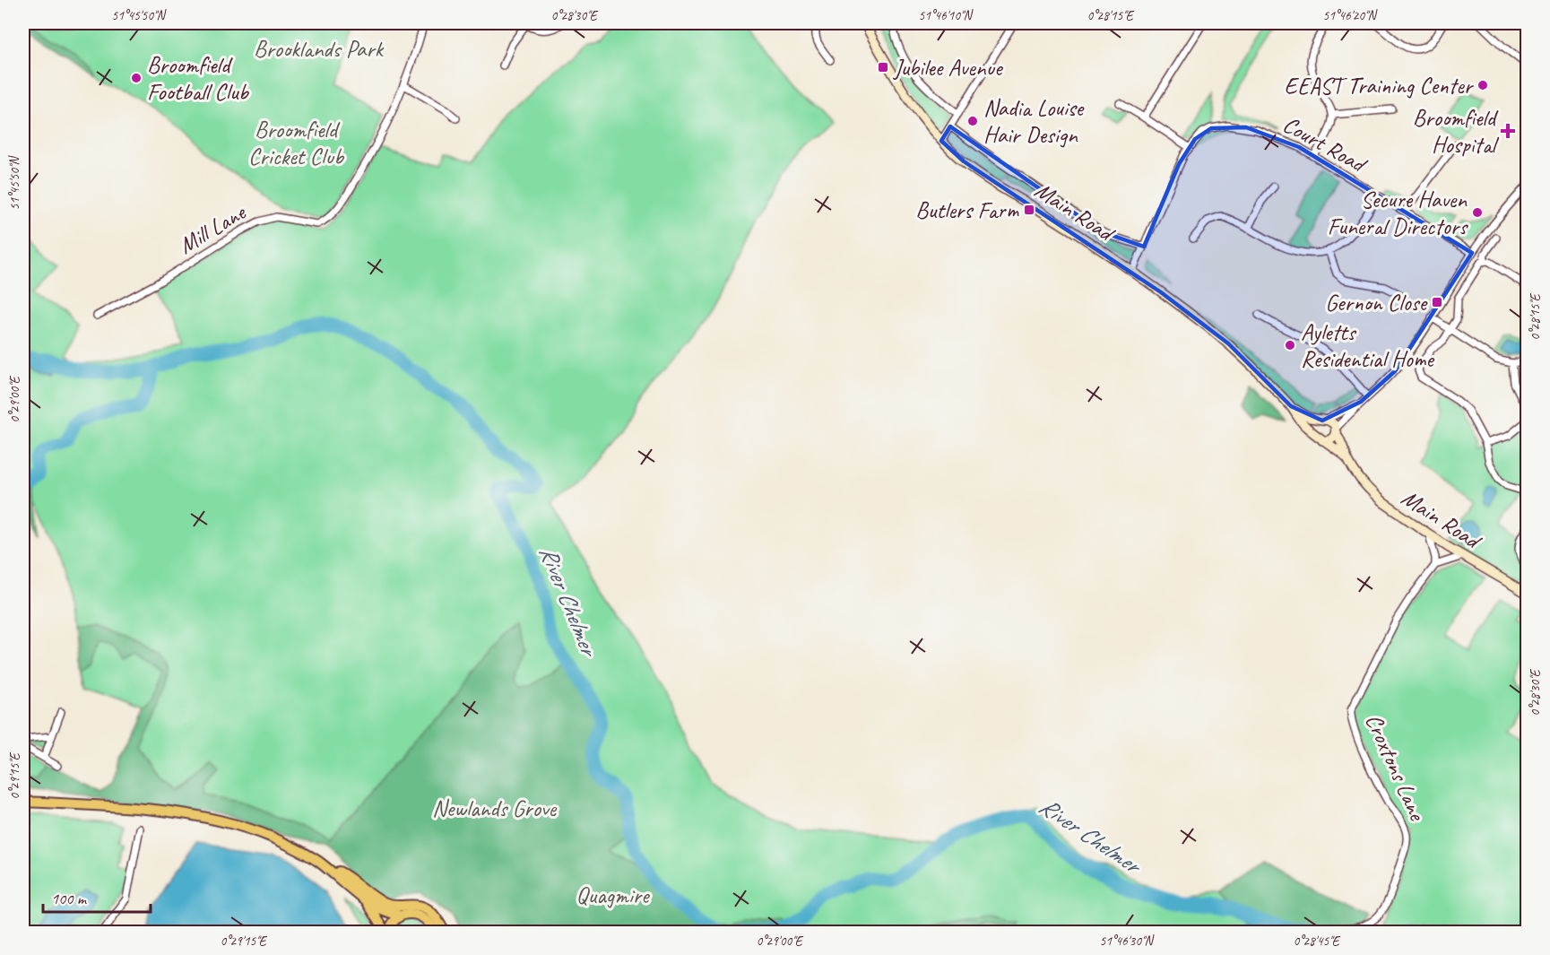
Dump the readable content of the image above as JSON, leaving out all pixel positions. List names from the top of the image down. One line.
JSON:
{"streets":{"main road":["Main Road"],"street":["Court Road","Mill Lane","Croxtons Lane"]},"crossings":[["Court Road","Main Road"]],"water":["River Chelmer"],"parks":["Brooklands Park","Broomfield Cricket Club","Newlands Grove","Quagmire"],"places":{"transit":["Jubilee Avenue","Butlers Farm","Gernon Close"],"other":["Broomfield Football Club","EEAST Training Center","Nadia Louise Hair Design","Secure Haven Funeral Directors","Ayletts Residential Home"],"health":["Broomfield Hospital"]},"scale_bar":"100 m","coordinates":["51°45'50\"N","0°28'30\"E","51°46'10\"N","0°28'15\"E","51°46'20\"N","0°29'00\"E","0°29'15\"E","51°46'30\"N","0°28'45\"E"]}
